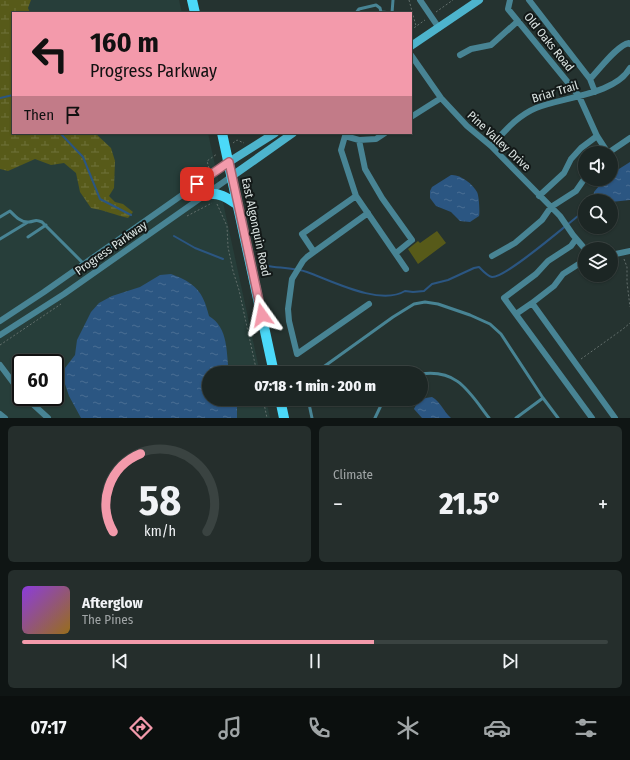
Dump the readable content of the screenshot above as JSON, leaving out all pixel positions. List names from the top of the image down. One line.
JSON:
{"streets":{"main road":["East Algonquin Road"],"street":["Old Oaks Road","Briar Trail","Pine Valley Drive","Progress Parkway"]},"crossings":[["Old Oaks Road","Briar Trail"],["Briar Trail","Pine Valley Drive"],["East Algonquin Road","Progress Parkway"]],"page":{"turn":["160 m","Progress Parkway"],"then":"Then","limit":"60","trip":"07:18 · 1 min · 200 m","tile":"Climate","heat":["−","21.5°","+"],"song":["Afterglow","The Pines"],"tabs":"07:17","gauge":["58","km/h"]}}
